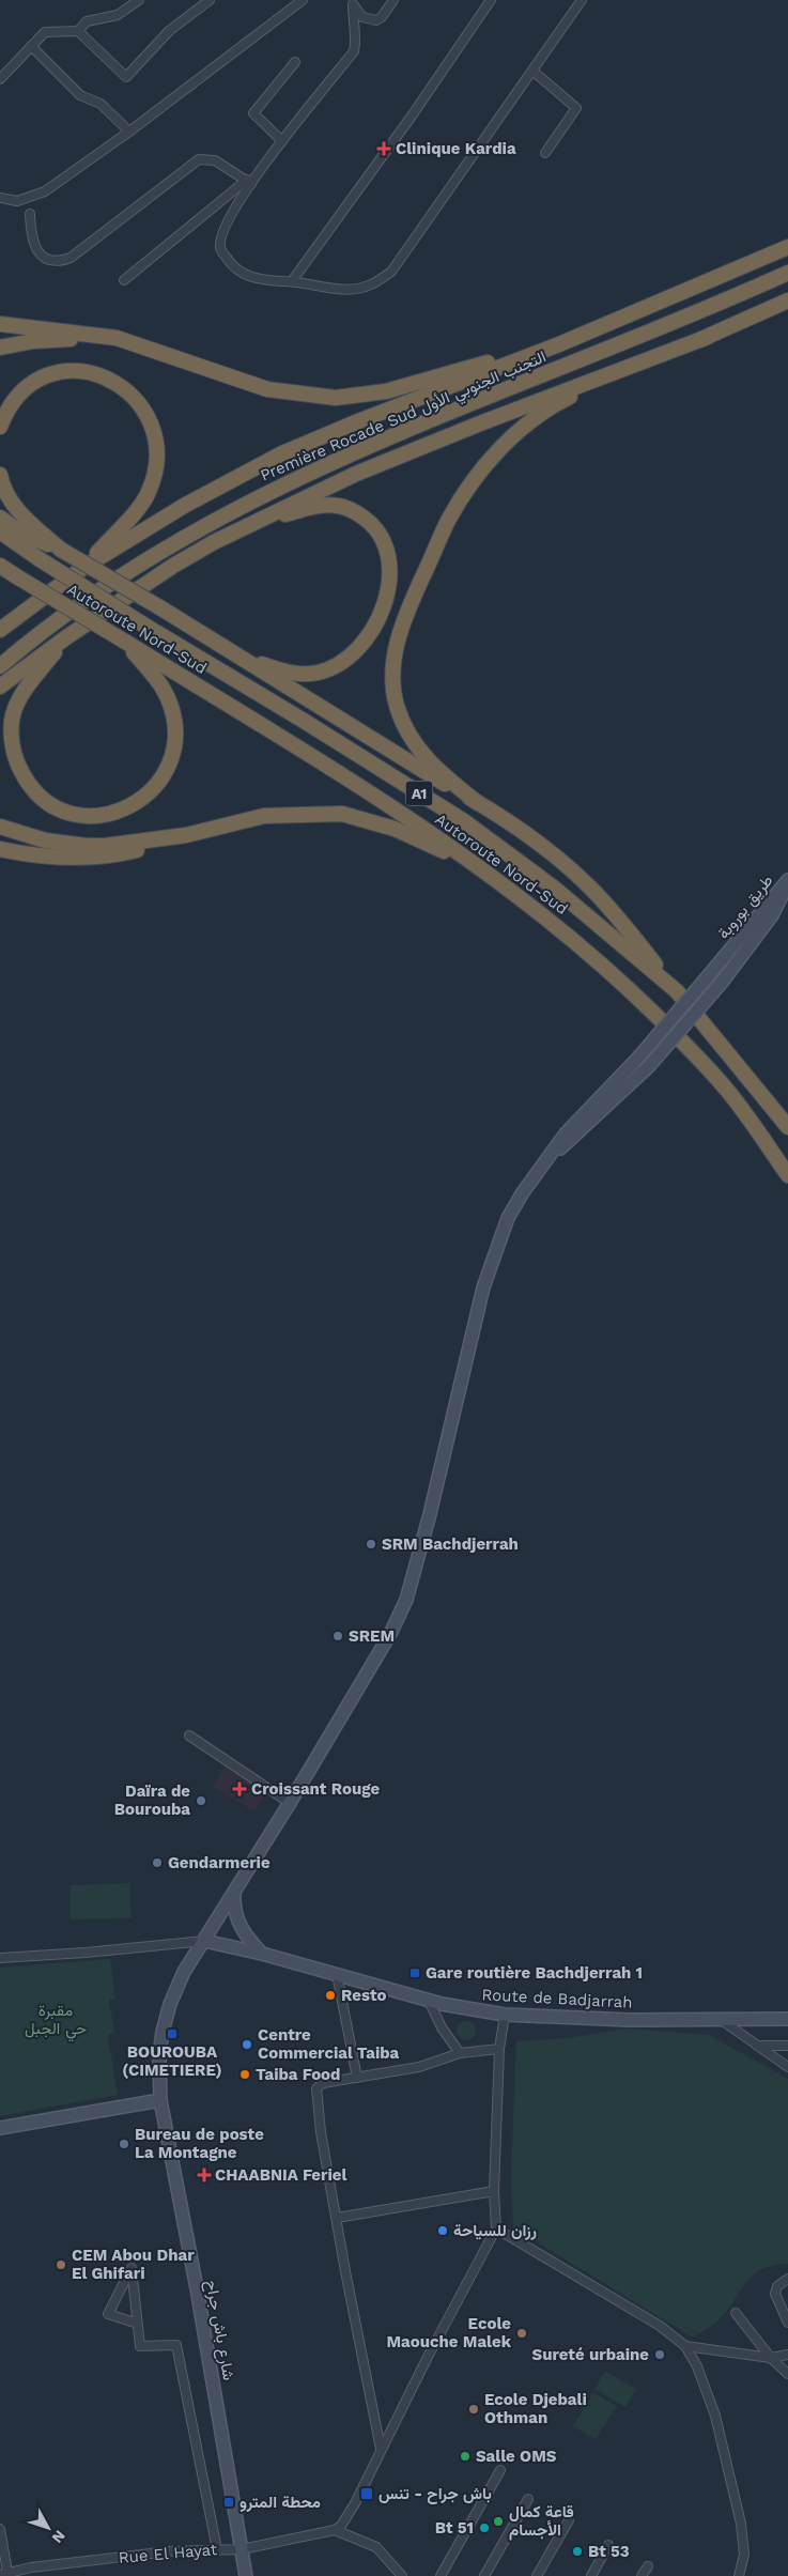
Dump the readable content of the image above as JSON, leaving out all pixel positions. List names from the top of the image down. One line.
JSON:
{"streets":{"highway":["Première Rocade Sud التجنب الجنوبي الأول","Autoroute Nord-Sud","A1"],"main road":["طريق بوروبة","Route de Badjarrah","شارع باش جراح"],"street":["Rue El Hayat"]},"crossings":[["طريق بوروبة","شارع باش جراح"],["Route de Badjarrah","شارع باش جراح"],["شارع باش جراح","Rue El Hayat"]],"parks":["مقبرة حي الجبل"],"places":{"health":["Clinique Kardia","Croissant Rouge","CHAABNIA Feriel"],"other":["SRM Bachdjerrah","SREM","Daïra de Bourouba","Gendarmerie","Resto","Centre Commercial Taiba","Taiba Food","Bureau de poste La Montagne","رزان للسياحة","CEM Abou Dhar El Ghifari","Ecole Maouche Malek","Sureté urbaine","Ecole Djebali Othman","Salle OMS","قاعة كمال الأجسام","Bt 51","Bt 53"],"transit":["Gare routière Bachdjerrah 1","BOUROUBA (CIMETIERE)","باش جراح - تنس","محطة المترو"]},"north":"bottom right"}
